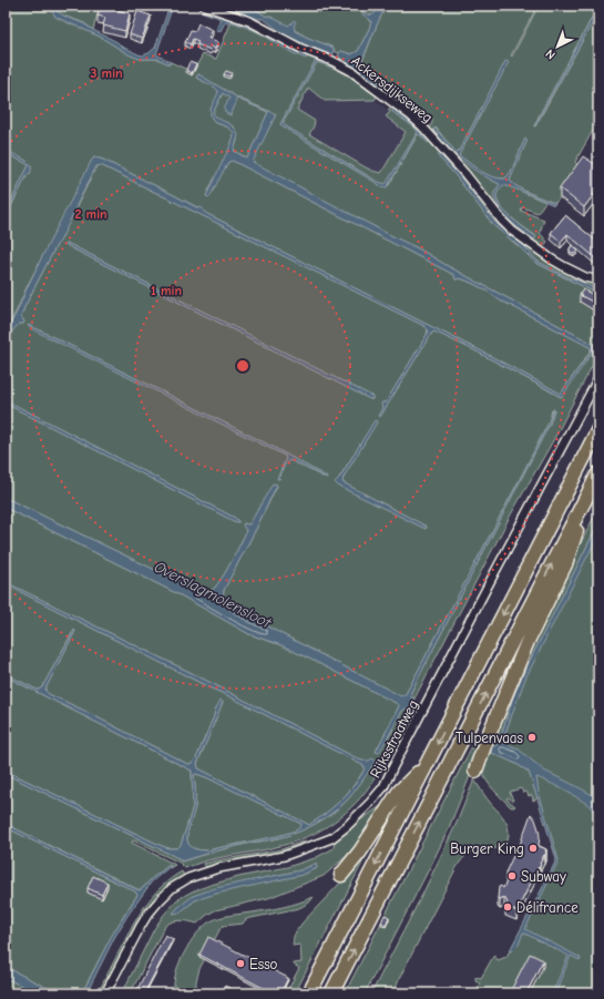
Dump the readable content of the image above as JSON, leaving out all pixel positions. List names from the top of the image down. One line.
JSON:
{"streets":{"street":["Ackersdijkseweg","Rijksstraatweg"]},"water":["Overslagmolensloot"],"places":["Tulpenvaas","Burger King","Subway","Délifrance","Esso"],"north":"bottom left","rings":["3 min","2 min","1 min"]}
